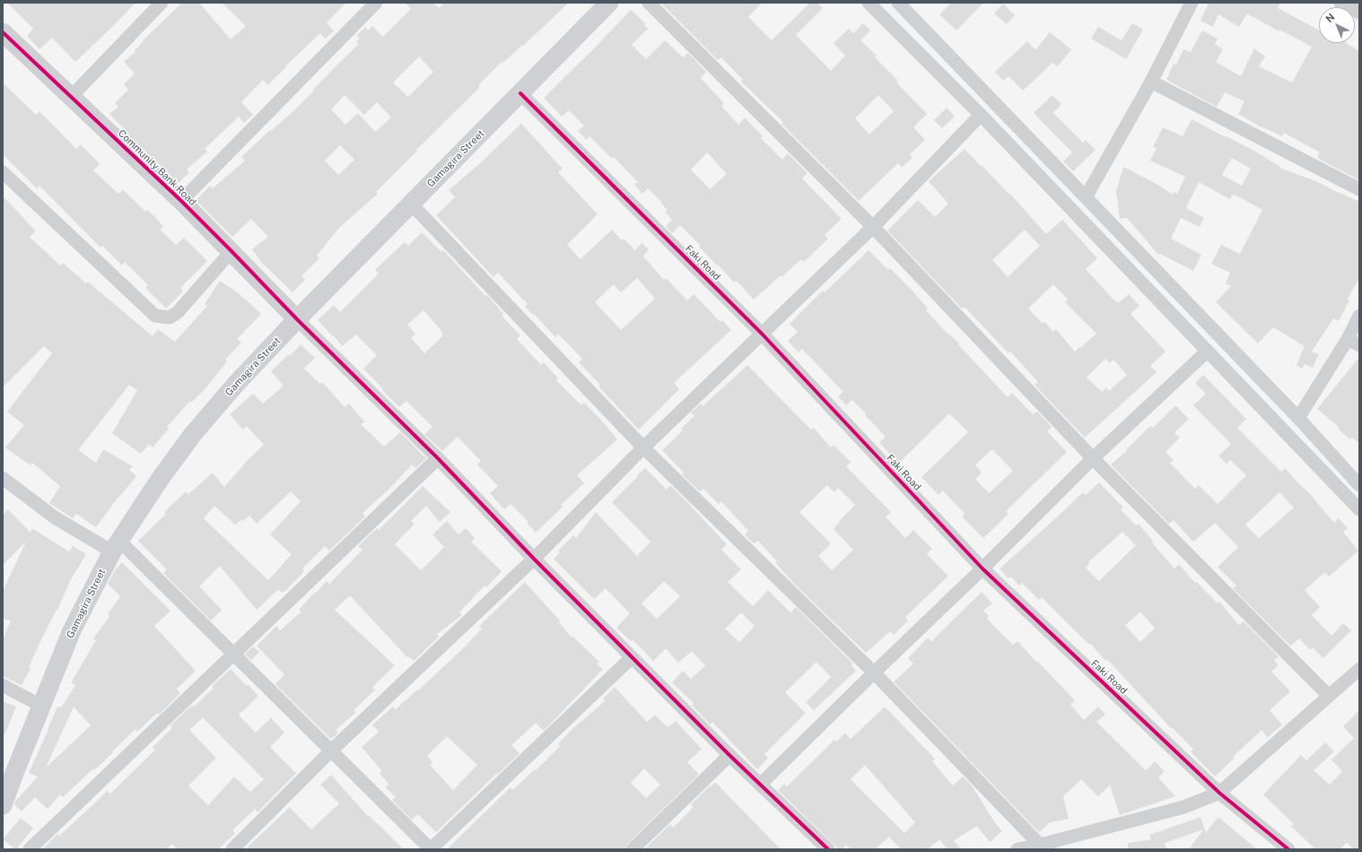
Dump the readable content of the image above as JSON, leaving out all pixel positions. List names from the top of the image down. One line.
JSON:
{"streets":{"street":["Gamagira Street","Community Bank Road","Faki Road"]},"crossings":[["Gamagira Street","Community Bank Road"],["Gamagira Street","Faki Road"]],"north":"top left"}
